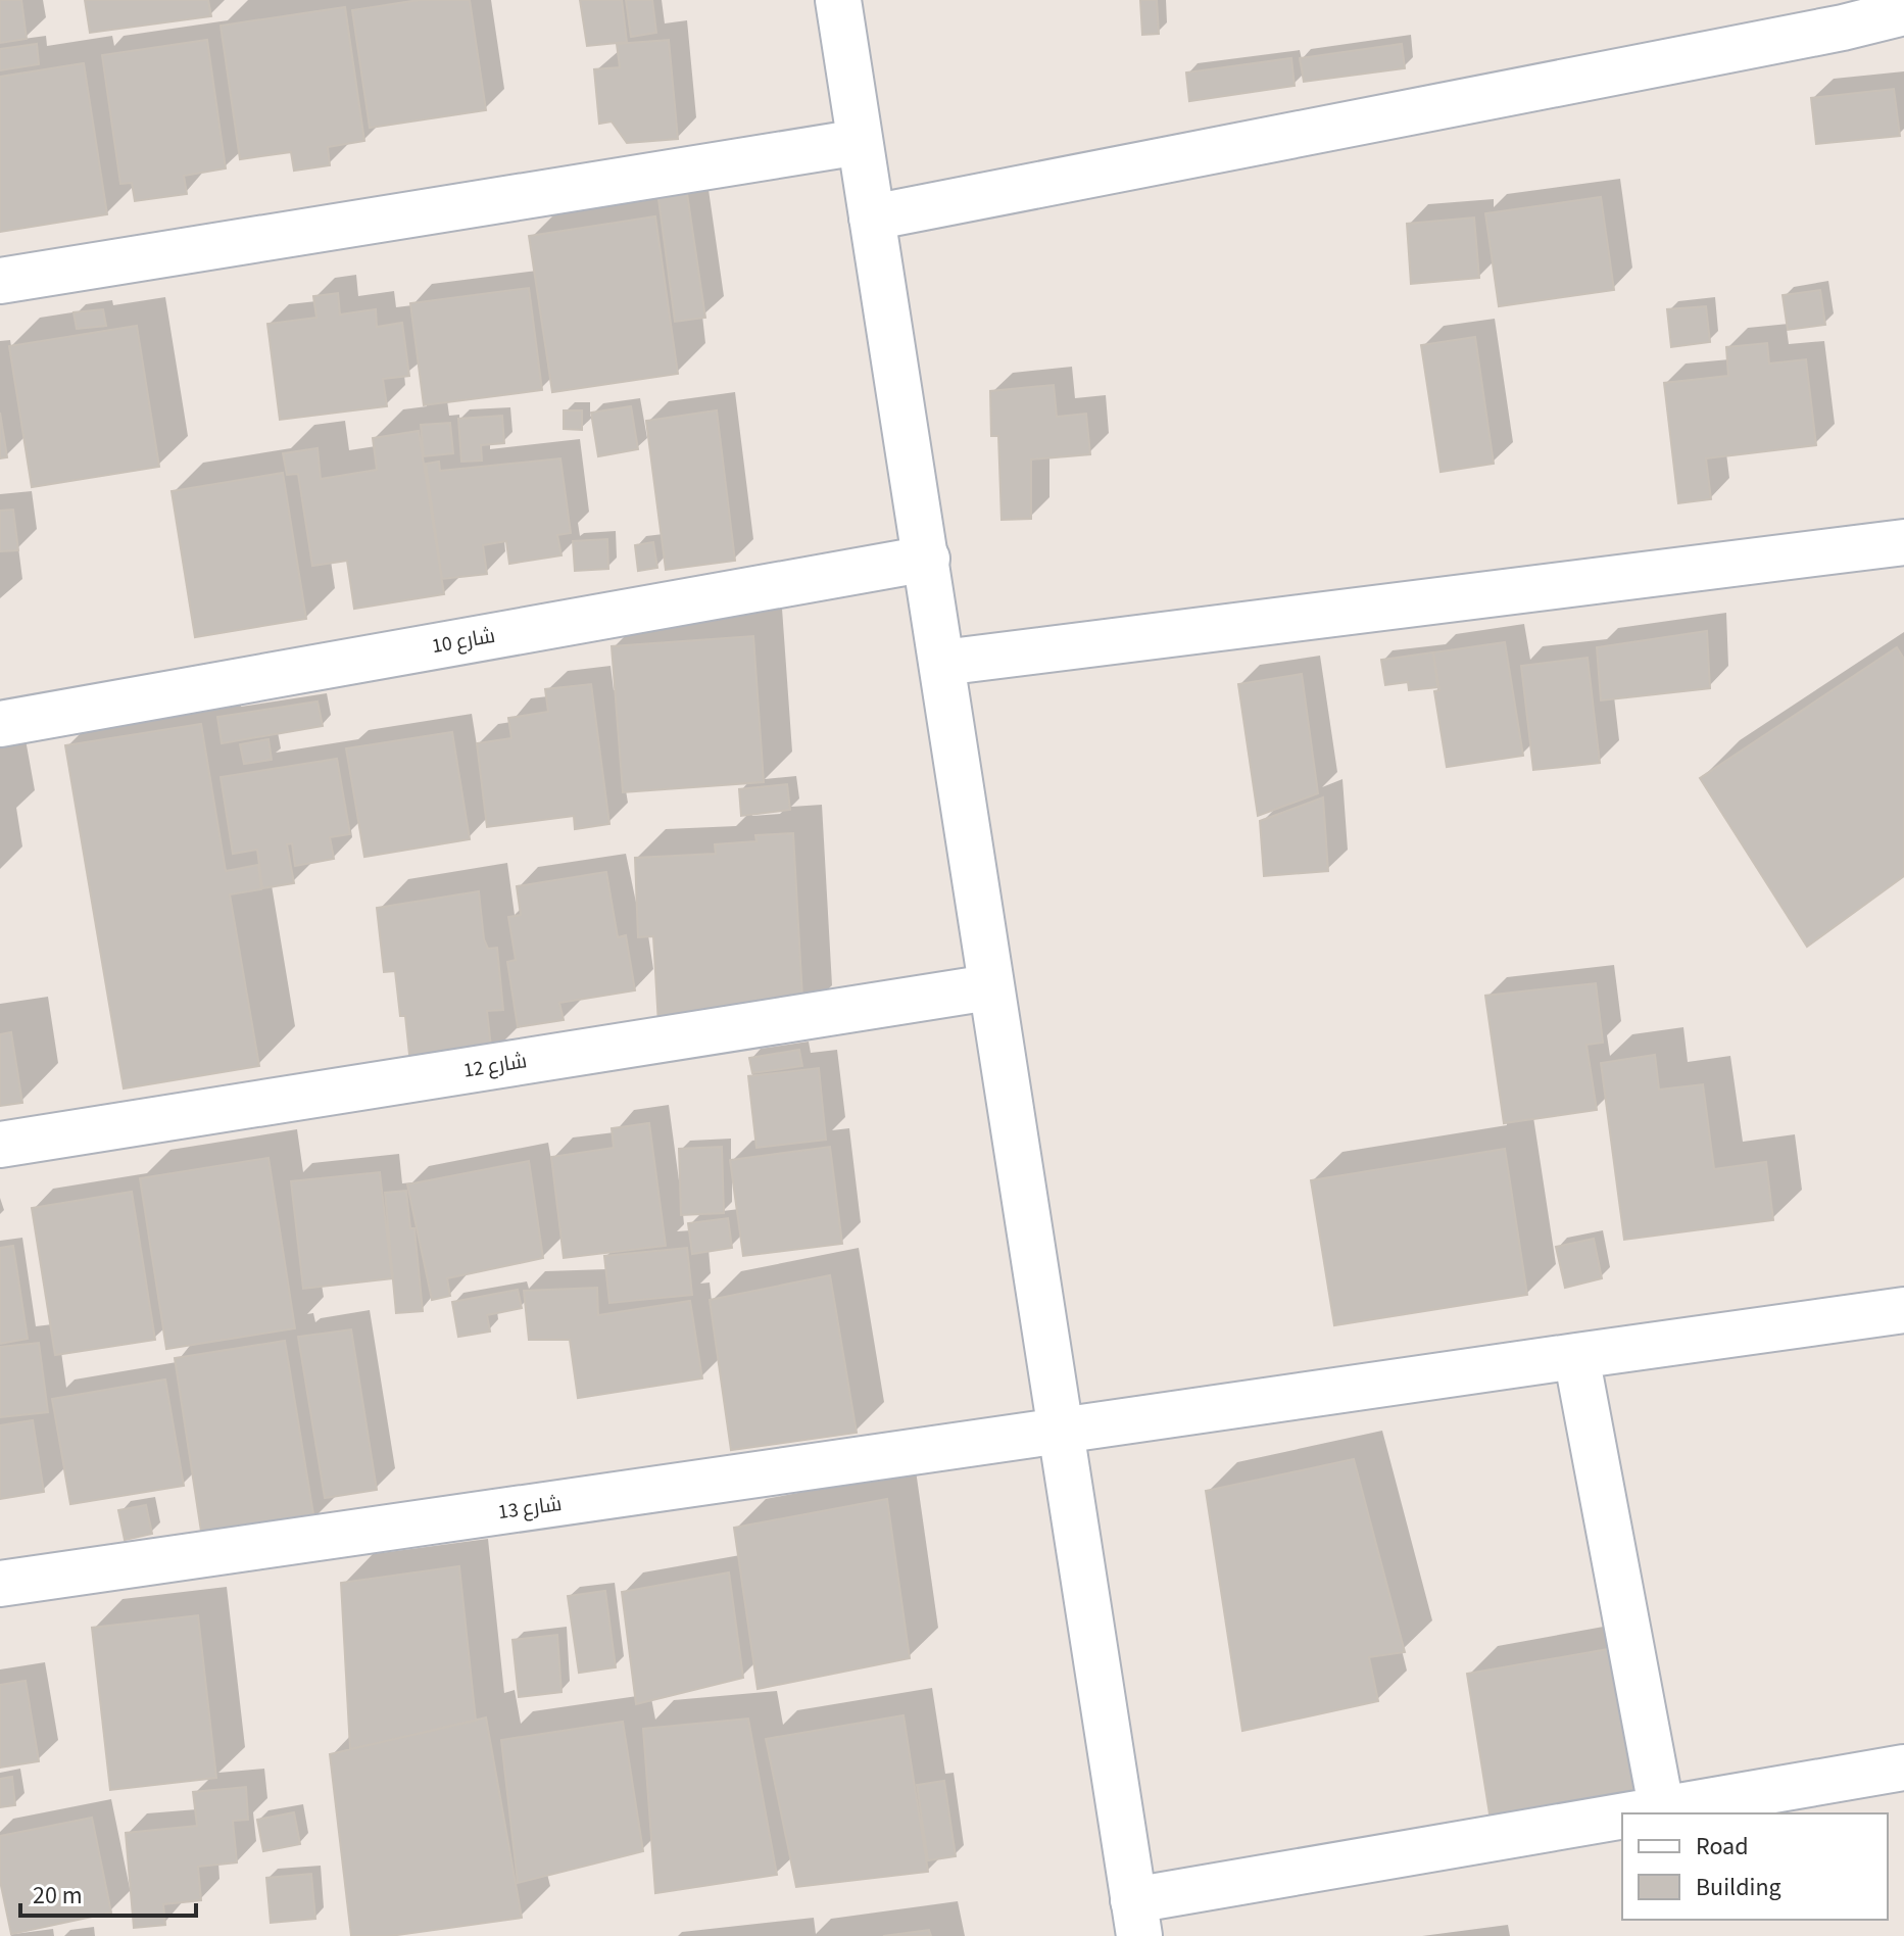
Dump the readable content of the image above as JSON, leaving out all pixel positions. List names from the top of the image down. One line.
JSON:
{"streets":{"street":["شارع 10","شارع 12","شارع 13"]},"legend":["Road","Building"],"scale_bar":"20 m"}
